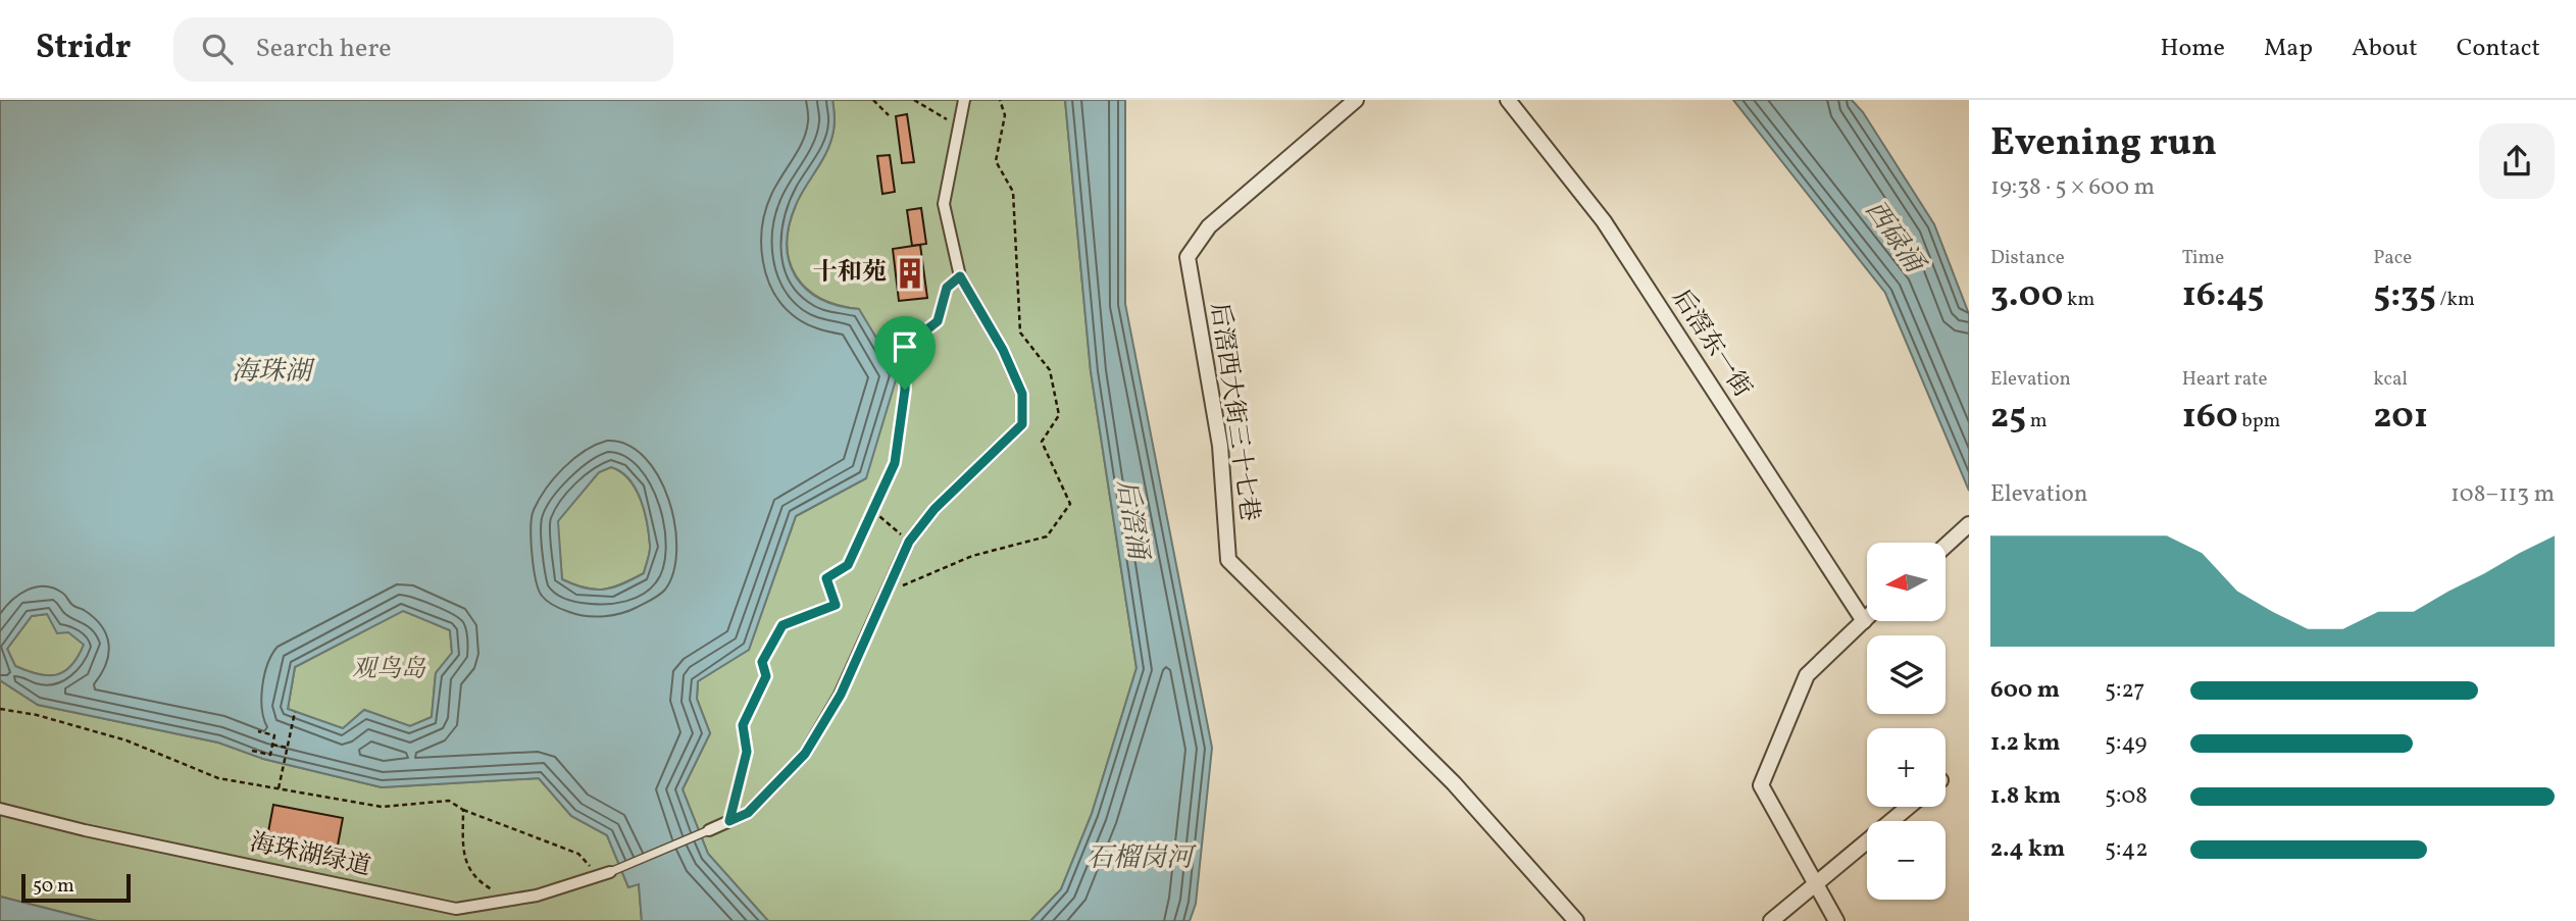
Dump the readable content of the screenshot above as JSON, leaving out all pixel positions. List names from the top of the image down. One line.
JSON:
{"streets":{"street":["后滘东一街","后滘西大街三十七巷","海珠湖绿道"]},"water":["西碌涌","海珠湖","后滘涌","石榴岗河"],"parks":["观鸟岛"],"places":{"building":["十和苑"]},"scale_bar":"50 m","north":"left","page":{"header":"Stridr","search":"Search here","nav":["Home","Map","About","Contact"],"heading":["Evening run","19:38 · 5 × 600 m"],"stats":[["Distance","3.00 km"],["Time","16:45"],["Pace","5:35 /km"],["Elevation","25 m"],["Heart rate","160 bpm"],["kcal","201"]],"chart":["Elevation","108–113 m"],"map_buttons":["+","−"],"list":[{"name":"600 m","note":"5:27"},{"name":"1.2 km","note":"5:49"},{"name":"1.8 km","note":"5:08"},{"name":"2.4 km","note":"5:42"}],"scale":"50 m"}}
